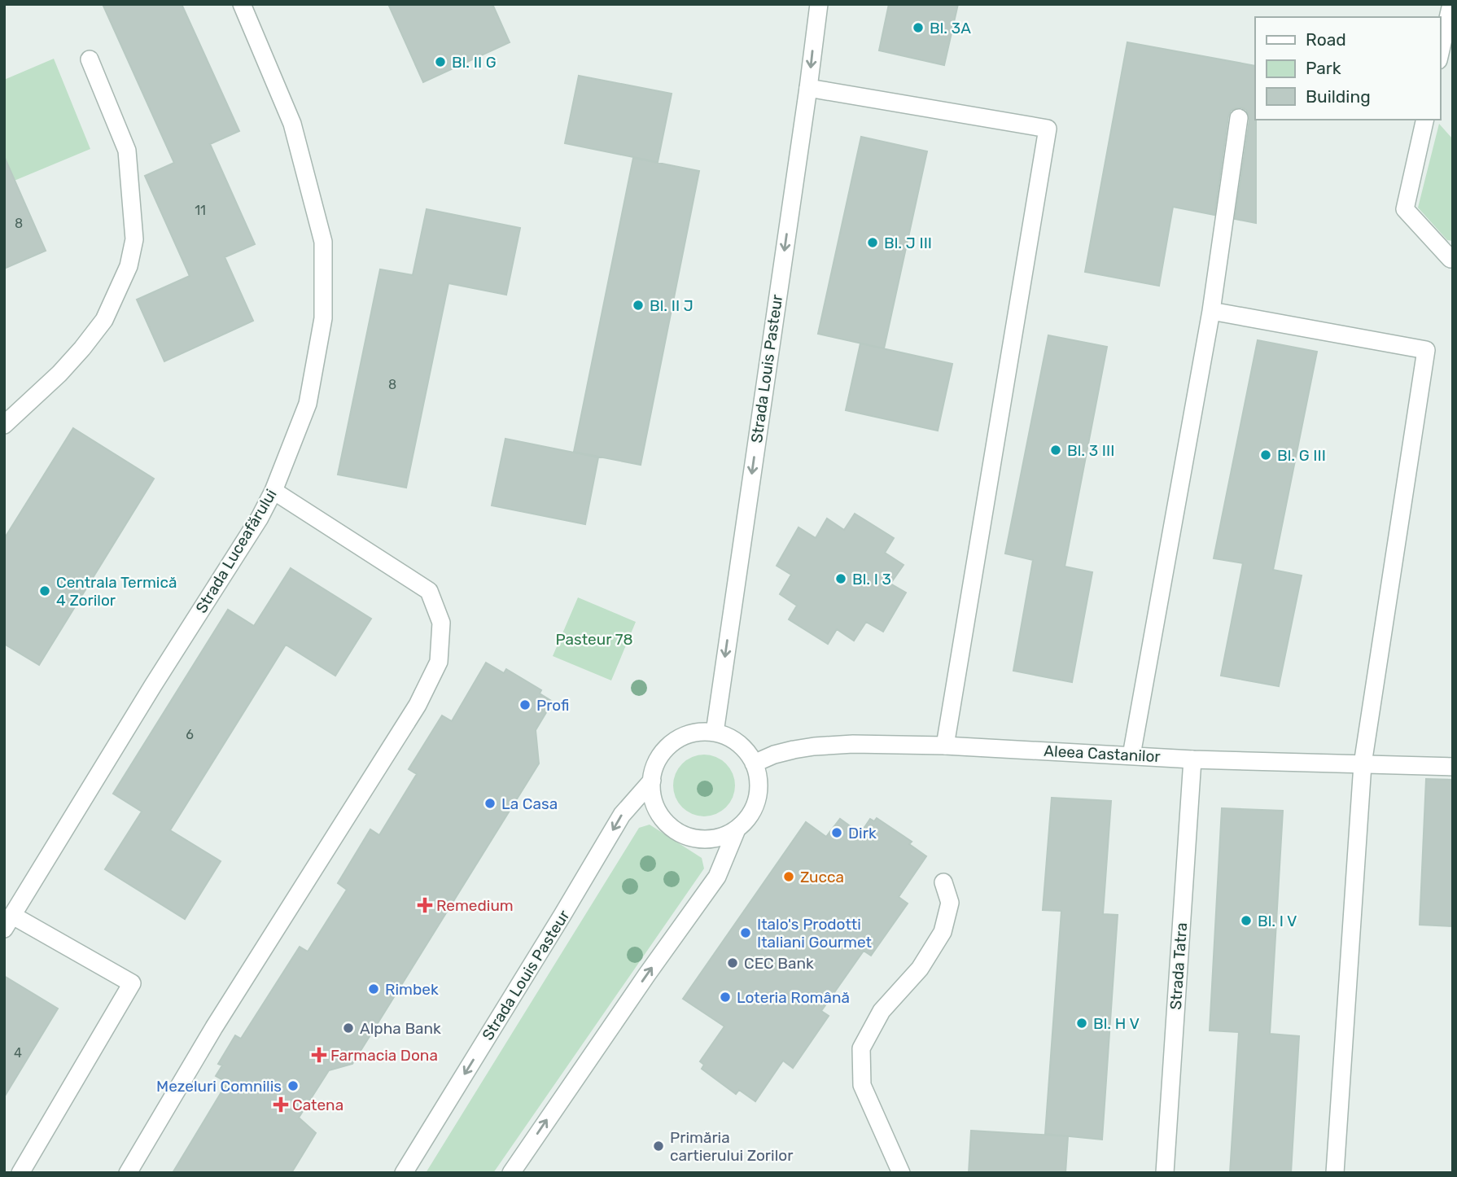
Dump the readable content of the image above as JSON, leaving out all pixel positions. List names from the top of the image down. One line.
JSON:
{"streets":{"street":["Strada Louis Pasteur","Strada Luceafărului","Aleea Castanilor","Strada Tatra"]},"crossings":[["Strada Louis Pasteur","Aleea Castanilor"],["Aleea Castanilor","Strada Tatra"]],"parks":["Pasteur 78"],"places":{"other":["Bl. 3A","Bl. II G","Bl. J III","Bl. II J","Bl. 3 III","Bl. G III","Bl. I 3","Centrala Termică 4 Zorilor","Profi","La Casa","Dirk","Zucca","Bl. I V","Italo's Prodotti Italiani Gourmet","CEC Bank","Rimbek","Loteria Română","Bl. H V","Alpha Bank","Mezeluri Comnilis","Primăria cartierului Zorilor"],"health":["Remedium","Farmacia Dona","Catena"]},"house_numbers":["11","8","8","6","4"],"legend":["Road","Park","Building"]}
